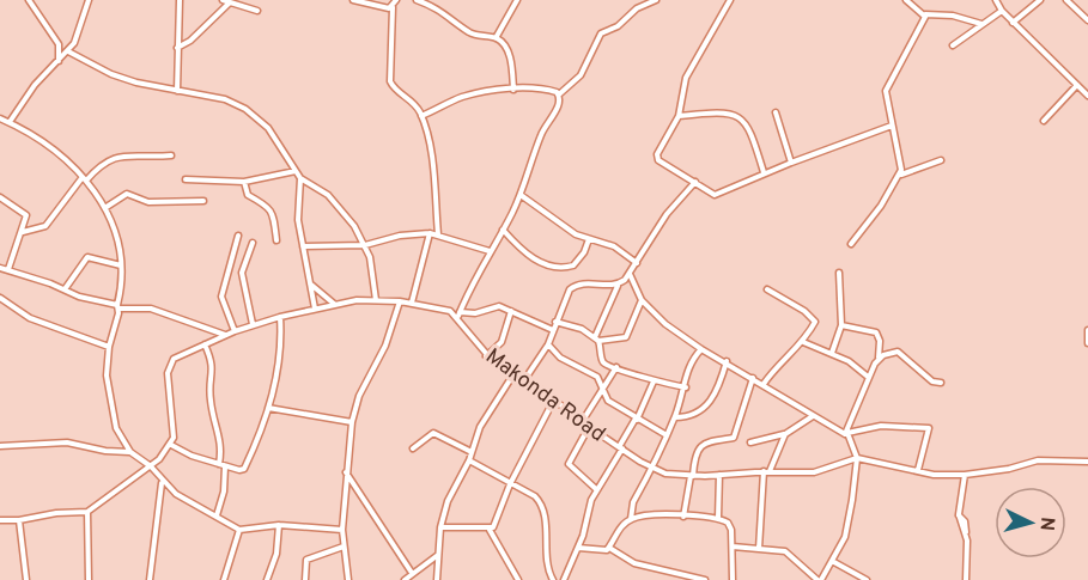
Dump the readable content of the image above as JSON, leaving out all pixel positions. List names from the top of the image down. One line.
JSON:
{"streets":{"street":["Makonda Road"]},"north":"right"}
